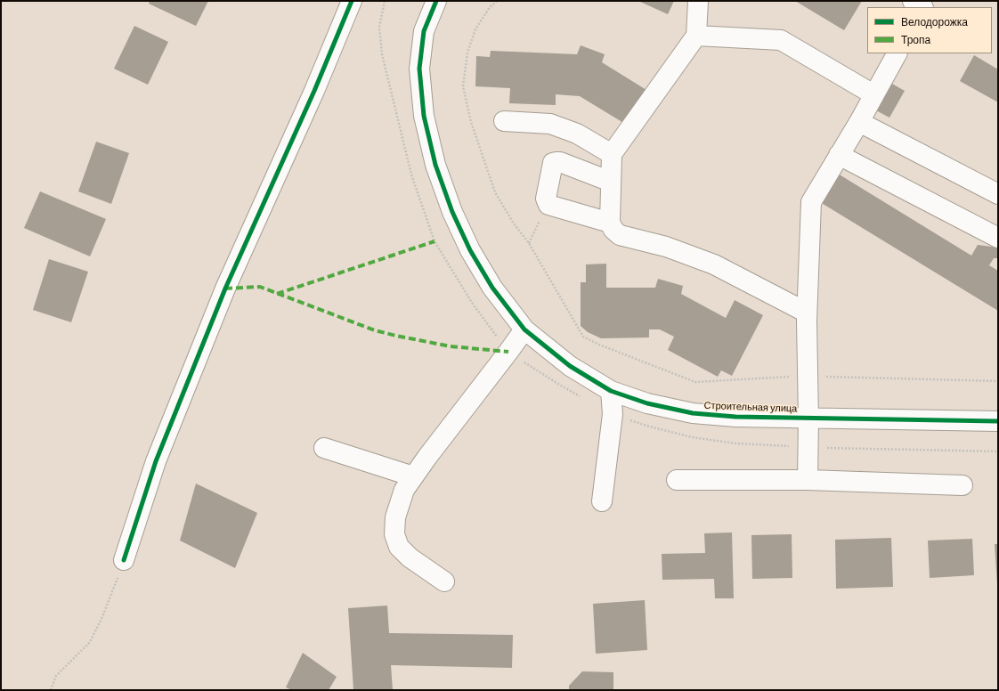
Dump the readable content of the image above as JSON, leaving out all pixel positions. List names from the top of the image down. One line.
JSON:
{"streets":{"street":["Строительная улица"]},"legend":["Велодорожка","Тропа"]}
